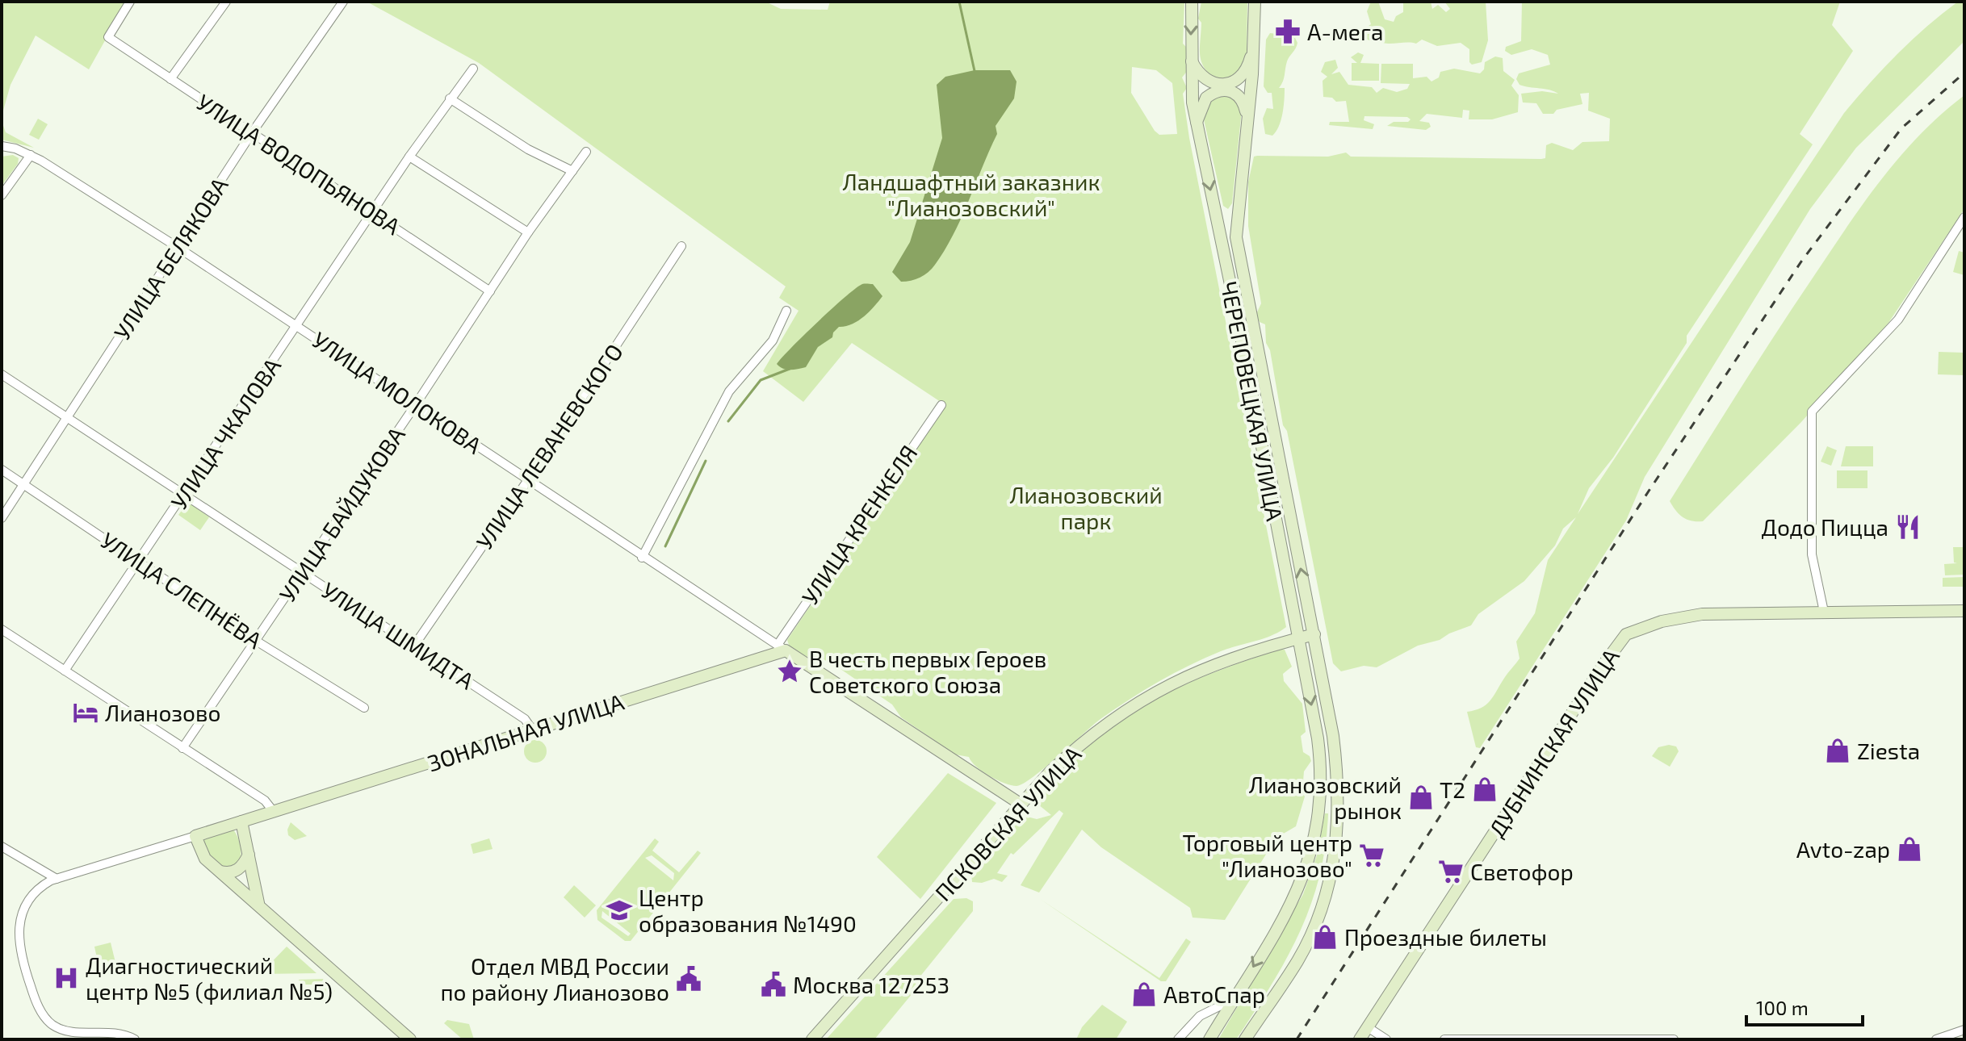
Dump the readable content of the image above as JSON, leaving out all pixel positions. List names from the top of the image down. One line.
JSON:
{"streets":{"street":["УЛИЦА ВОДОПЬЯНОВА","УЛИЦА БЕЛЯКОВА","УЛИЦА МОЛОКОВА","ЧЕРЕПОВЕЦКАЯ УЛИЦА","УЛИЦА ЧКАЛОВА","УЛИЦА ЛЕВАНЕВСКОГО","УЛИЦА БАЙДУКОВА","УЛИЦА КРЕНКЕЛЯ","УЛИЦА СЛЕПНЁВА","УЛИЦА ШМИДТА","ЗОНАЛЬНАЯ УЛИЦА","ДУБНИНСКАЯ УЛИЦА","ПСКОВСКАЯ УЛИЦА"]},"crossings":[["УЛИЦА ВОДОПЬЯНОВА","УЛИЦА БЕЛЯКОВА"],["УЛИЦА ВОДОПЬЯНОВА","УЛИЦА ЧКАЛОВА"],["УЛИЦА ВОДОПЬЯНОВА","УЛИЦА БАЙДУКОВА"],["УЛИЦА БЕЛЯКОВА","УЛИЦА МОЛОКОВА"],["УЛИЦА БЕЛЯКОВА","УЛИЦА СЛЕПНЁВА"],["УЛИЦА БЕЛЯКОВА","УЛИЦА ШМИДТА"],["УЛИЦА МОЛОКОВА","УЛИЦА ЧКАЛОВА"],["УЛИЦА МОЛОКОВА","УЛИЦА ЛЕВАНЕВСКОГО"],["УЛИЦА МОЛОКОВА","УЛИЦА БАЙДУКОВА"],["УЛИЦА МОЛОКОВА","УЛИЦА КРЕНКЕЛЯ"],["УЛИЦА МОЛОКОВА","ЗОНАЛЬНАЯ УЛИЦА"],["ЧЕРЕПОВЕЦКАЯ УЛИЦА","ПСКОВСКАЯ УЛИЦА"],["УЛИЦА ЧКАЛОВА","УЛИЦА СЛЕПНЁВА"],["УЛИЦА ЧКАЛОВА","УЛИЦА ШМИДТА"],["УЛИЦА ЛЕВАНЕВСКОГО","УЛИЦА ШМИДТА"],["УЛИЦА БАЙДУКОВА","УЛИЦА СЛЕПНЁВА"],["УЛИЦА БАЙДУКОВА","УЛИЦА ШМИДТА"],["УЛИЦА КРЕНКЕЛЯ","ЗОНАЛЬНАЯ УЛИЦА"],["УЛИЦА ШМИДТА","ЗОНАЛЬНАЯ УЛИЦА"]],"parks":["Ландшафтный заказник \"Лианозовский\"","Лианозовский парк"],"places":{"pharmacy":["А-мега"],"restaurant":["Додо Пицца"],"place":["В честь первых Героев Советского Союза"],"hotel":["Лианозово"],"shop":["Ziesta","T2","Лианозовский рынок","Avto-zap","Проездные билеты","АвтоСпар"],"supermarket":["Торговый центр \"Лианозово\"","Светофор"],"school or university":["Центр образования №1490"],"hospital":["Диагностический центр №5 (филиал №5)"],"public building":["Отдел МВД России по району Лианозово","Москва 127253"]},"scale_bar":"100 m"}
